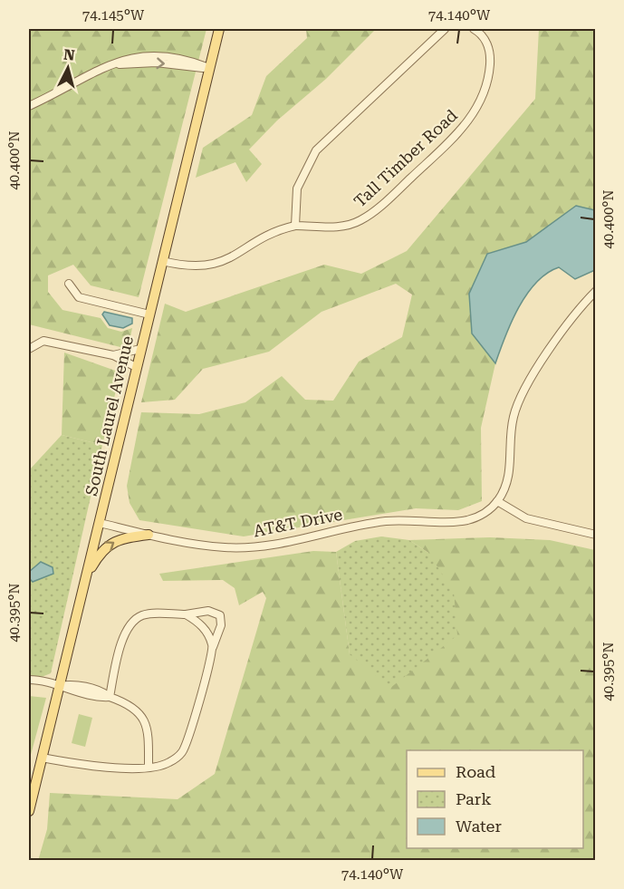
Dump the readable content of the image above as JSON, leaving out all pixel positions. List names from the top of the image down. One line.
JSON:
{"streets":{"main road":["South Laurel Avenue"],"street":["Tall Timber Road","AT&T Drive"]},"crossings":[["Tall Timber Road","South Laurel Avenue"],["South Laurel Avenue","AT&T Drive"]],"legend":["Road","Park","Water"],"north":"top","coordinates":["74.145°W","74.140°W","40.400°N","40.395°N"]}
